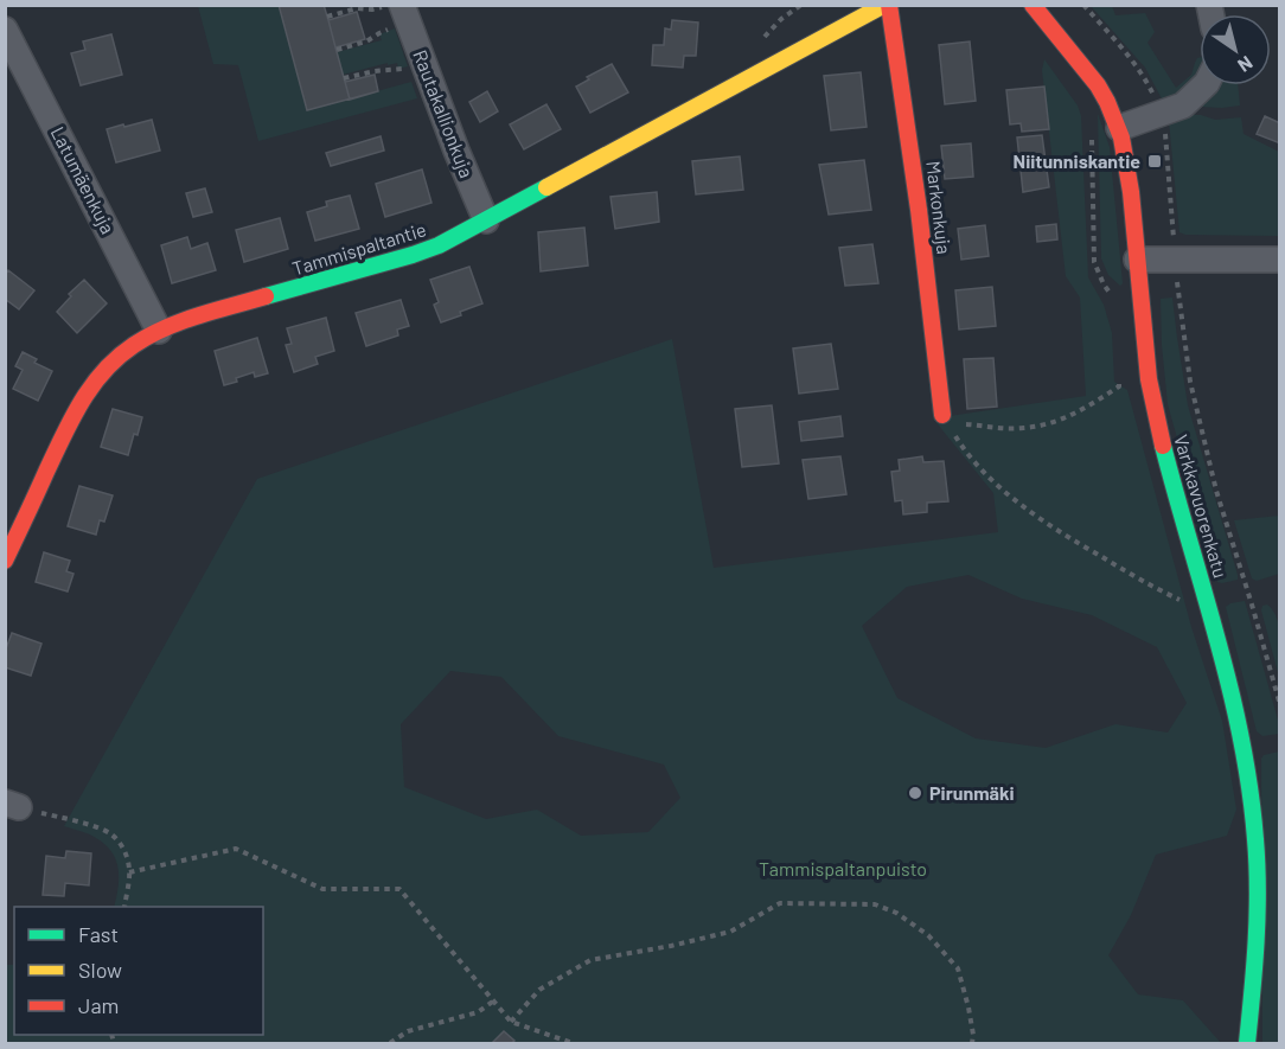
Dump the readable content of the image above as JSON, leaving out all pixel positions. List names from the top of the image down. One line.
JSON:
{"streets":{"street":["Rautakallionkuja","Latumäenkuja","Markonkuja","Tammispaltantie","Varkkavuorenkatu"]},"crossings":[["Rautakallionkuja","Tammispaltantie"],["Latumäenkuja","Tammispaltantie"],["Markonkuja","Tammispaltantie"]],"parks":["Tammispaltanpuisto"],"places":{"transit":["Niitunniskantie"],"other":["Pirunmäki"]},"legend":["Fast","Slow","Jam"],"north":"bottom right"}
